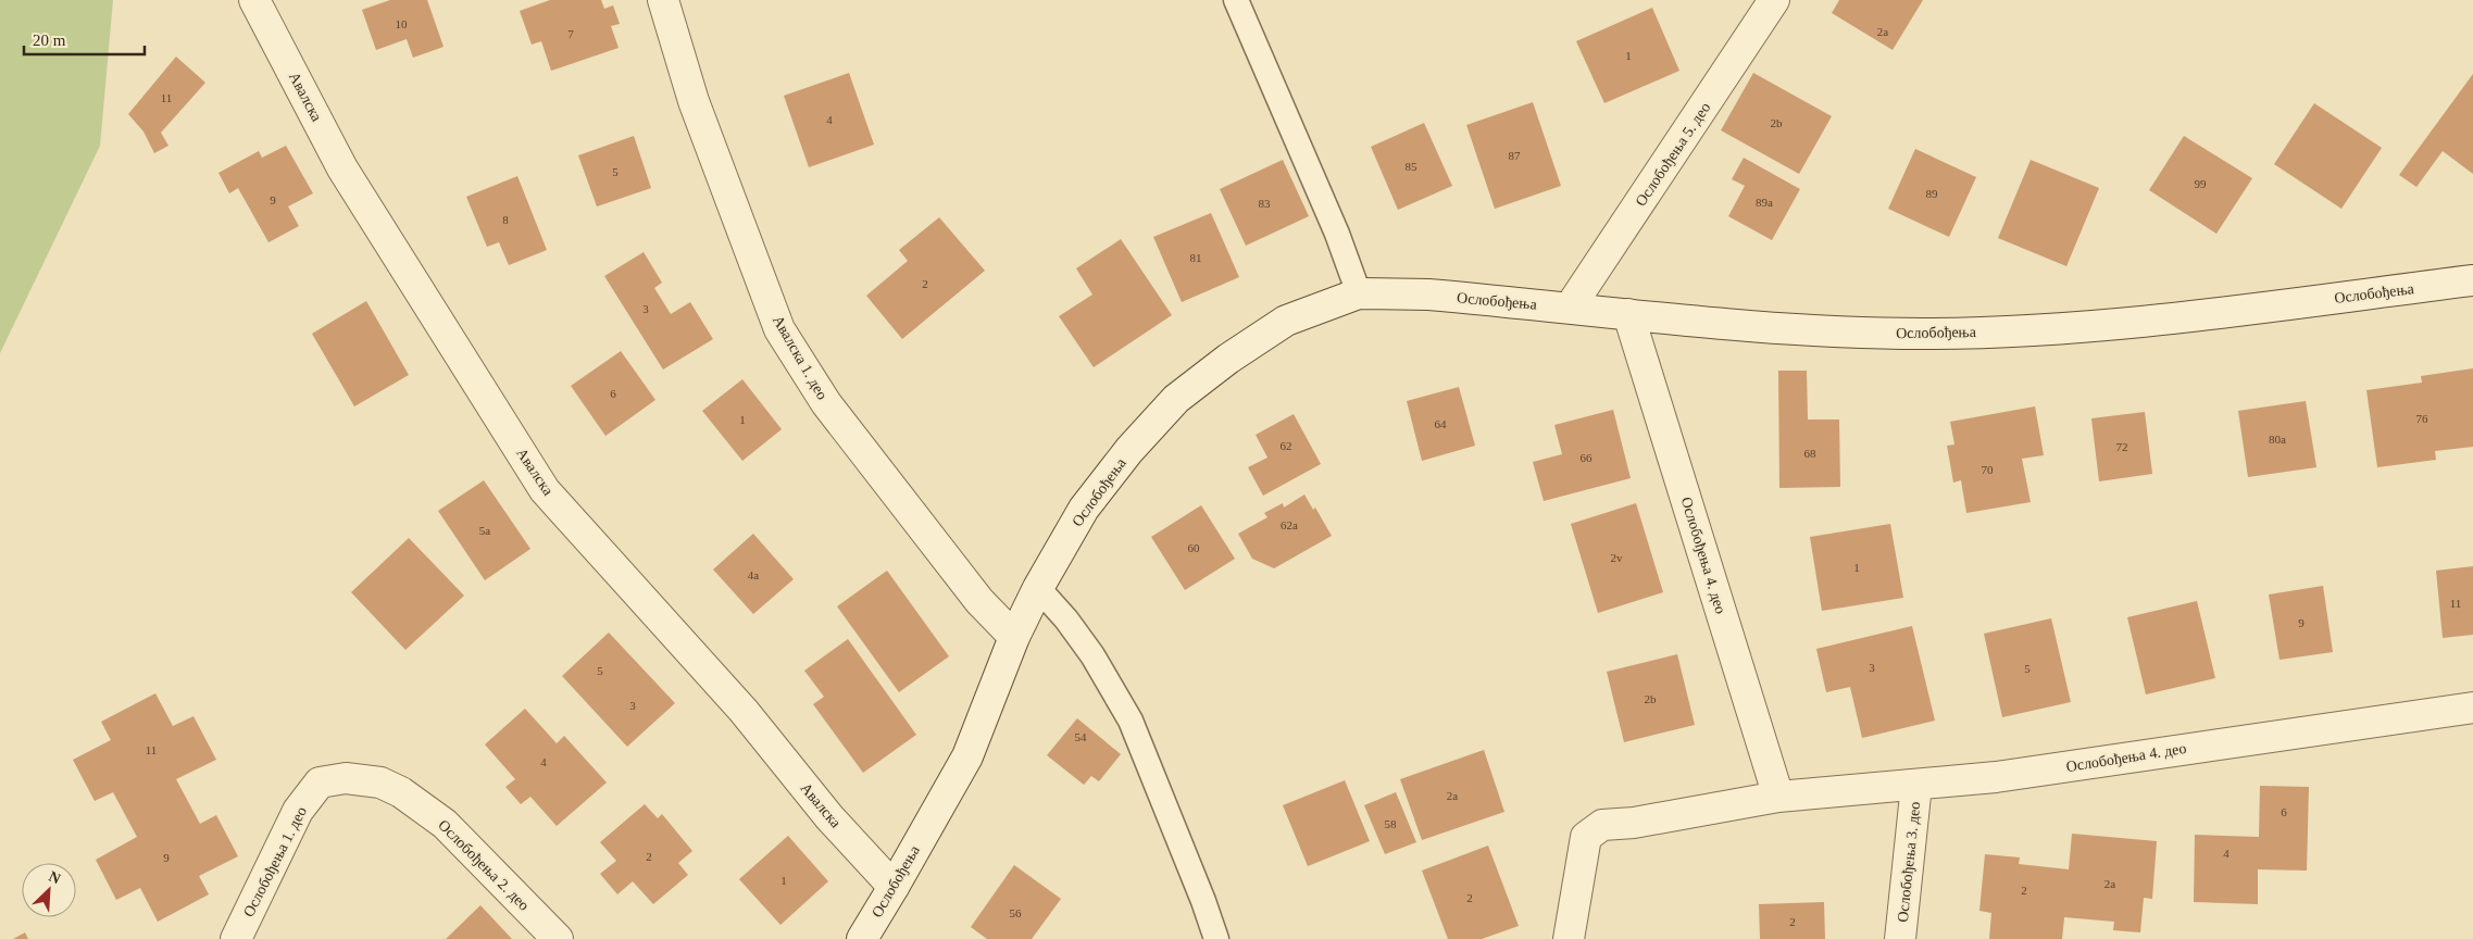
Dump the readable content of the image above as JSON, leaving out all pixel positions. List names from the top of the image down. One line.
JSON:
{"streets":{"street":["Авалска","Ослобођења 5. део","Ослобођења","Авалска 1. део","Ослобођења 4. део","Ослобођења 1. део","Ослобођења 3. део","Ослобођења 2. део"]},"crossings":[["Авалска","Ослобођења"],["Ослобођења 5. део","Ослобођења"],["Ослобођења","Авалска 1. део"],["Ослобођења","Ослобођења 4. део"],["Ослобођења 4. део","Ослобођења 3. део"],["Ослобођења 1. део","Ослобођења 2. део"]],"house_numbers":["10","2a","7","1","11","4","2b","87","85","5","99","89","9","89a","83","8","81","2","3","6","76","1","64","80a","62","72","68","66","70","62a","5a","60","2v","1","4a","11","9","3","5","5","2b","3","54","11","4","2a","6","58","4","2","9","1","2a","2","2","56","2"],"scale_bar":"20 m","north":"top right"}
